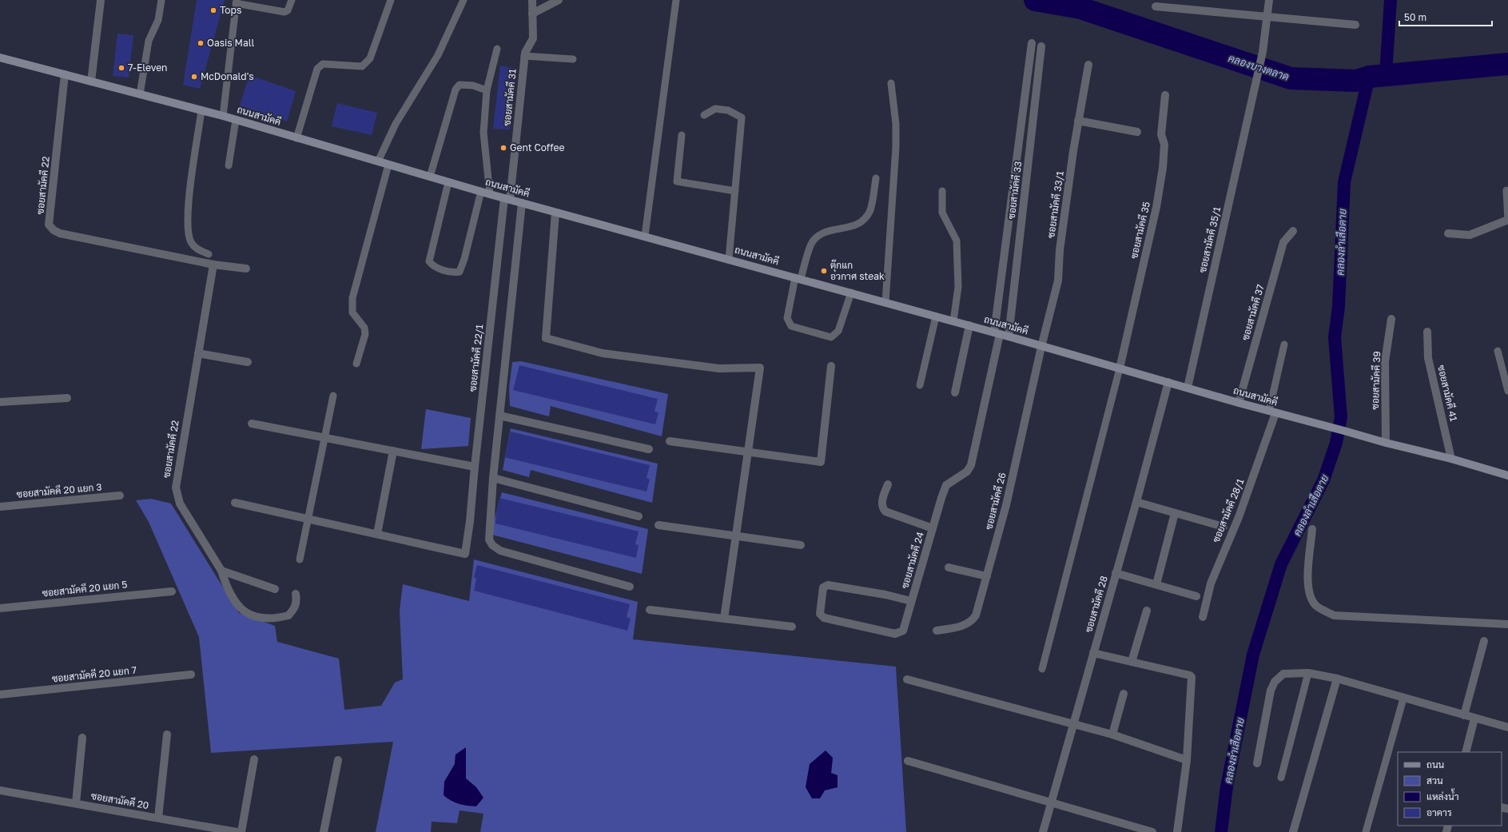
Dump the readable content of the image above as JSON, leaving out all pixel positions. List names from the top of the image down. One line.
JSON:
{"streets":{"main road":["ถนนสามัคคี"],"street":["ซอยสามัคคี 31","ซอยสามัคคี 22","ซอยสามัคคี 33","ซอยสามัคคี 33/1","ซอยสามัคคี 35","ซอยสามัคคี 35/1","ซอยสามัคคี 37","ซอยสามัคคี 22/1","ซอยสามัคคี 39","ซอยสามัคคี 41","ซอยสามัคคี 20 แยก 3","ซอยสามัคคี 26","ซอยสามัคคี 28/1","ซอยสามัคคี 24","ซอยสามัคคี 20 แยก 5","ซอยสามัคคี 28","ซอยสามัคคี 20 แยก 7","ซอยสามัคคี 20"]},"crossings":[["ซอยสามัคคี 31","ถนนสามัคคี"],["ซอยสามัคคี 31","ซอยสามัคคี 22/1"],["ถนนสามัคคี","ซอยสามัคคี 22"],["ถนนสามัคคี","ซอยสามัคคี 33"],["ถนนสามัคคี","ซอยสามัคคี 33/1"],["ถนนสามัคคี","ซอยสามัคคี 35"],["ถนนสามัคคี","ซอยสามัคคี 35/1"],["ถนนสามัคคี","ซอยสามัคคี 37"],["ถนนสามัคคี","ซอยสามัคคี 22/1"],["ถนนสามัคคี","ซอยสามัคคี 39"],["ถนนสามัคคี","ซอยสามัคคี 41"],["ถนนสามัคคี","ซอยสามัคคี 26"],["ถนนสามัคคี","ซอยสามัคคี 28/1"],["ถนนสามัคคี","ซอยสามัคคี 24"],["ถนนสามัคคี","ซอยสามัคคี 28"],["ซอยสามัคคี 33/1","ซอยสามัคคี 26"]],"water":["คลองบางตลาด","คลองลำเสือตาย"],"places":["Tops","Oasis Mall","7-Eleven","McDonald's","Gent Coffee","ตุ๊กแก อวกาศ steak"],"legend":["ถนน","สวน","แหล่งน้ำ","อาคาร"],"scale_bar":"50 m"}
